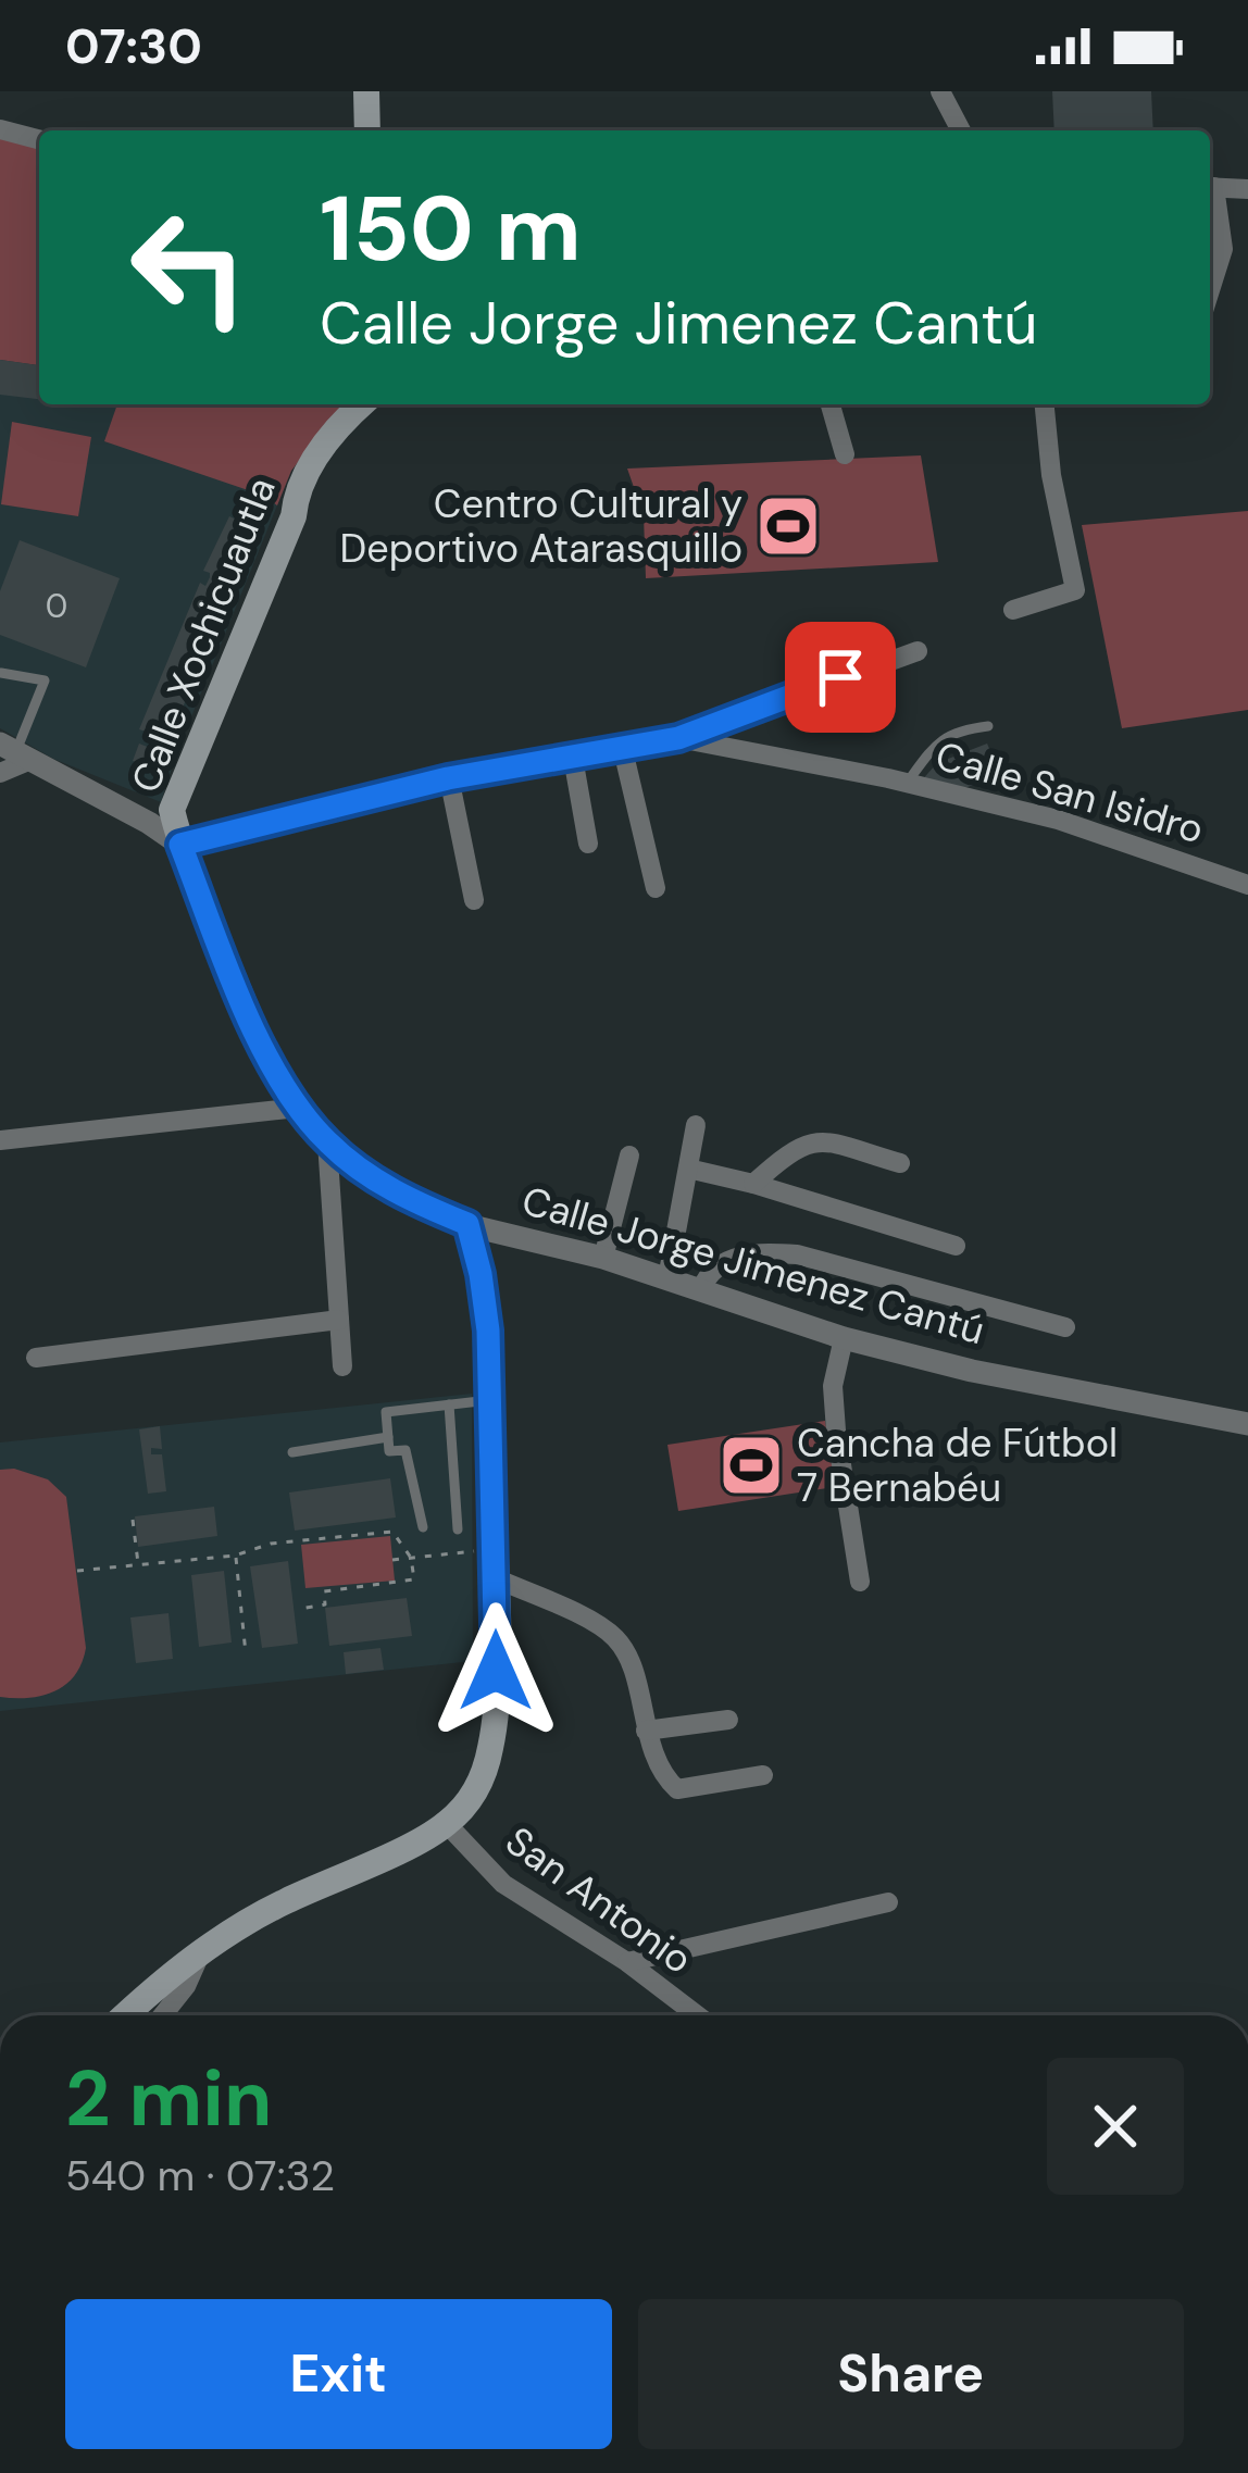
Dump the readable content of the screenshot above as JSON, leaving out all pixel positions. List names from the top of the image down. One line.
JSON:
{"streets":{"main road":["Calle Xochicuautla","Calle Jorge Jimenez Cantú"],"street":["Calle San Isidro","San Antonio"]},"crossings":[["Calle Xochicuautla","Calle San Isidro"],["Calle Xochicuautla","Calle Jorge Jimenez Cantú"],["Calle San Isidro","Calle Jorge Jimenez Cantú"]],"places":{"sports":["Centro Cultural y Deportivo Atarasquillo","Cancha de Fútbol 7 Bernabéu"]},"house_numbers":["0"],"page":{"status":"07:30","turn":["150 m","Calle Jorge Jimenez Cantú"],"heading":["2 min","540 m · 07:32"],"buttons":["Exit","Share"]}}
